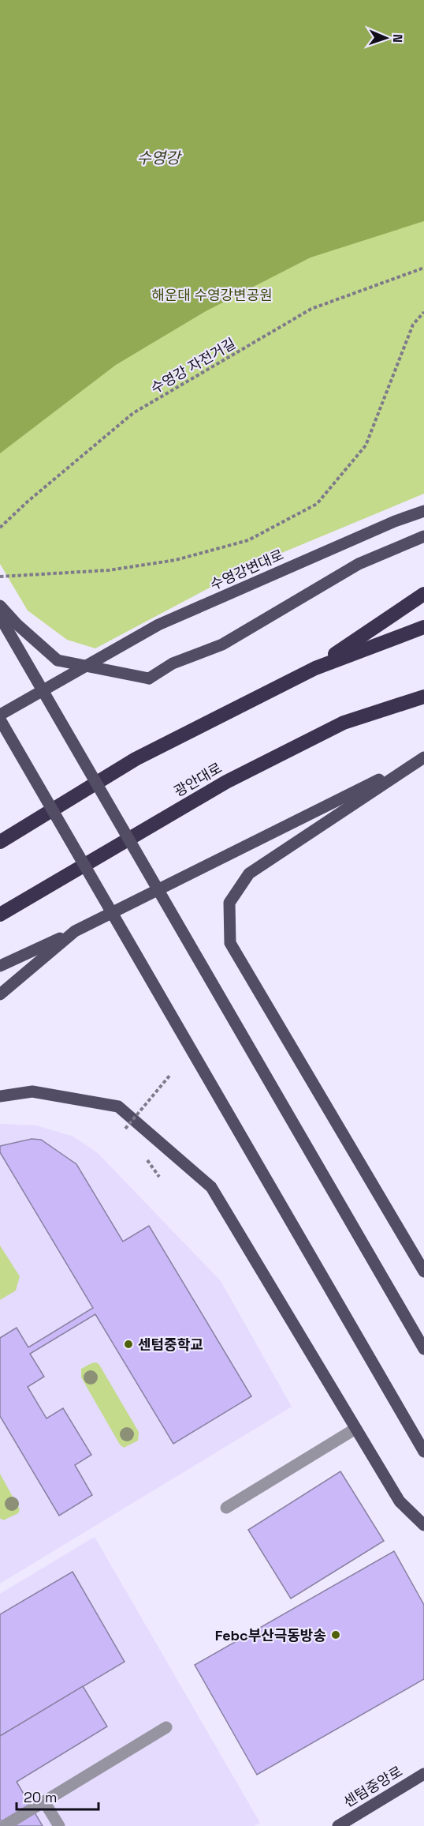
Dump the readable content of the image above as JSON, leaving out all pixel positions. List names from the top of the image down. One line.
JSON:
{"streets":{"highway":["광안대로"],"main road":["수영강변대로","센텀중앙로"],"path":["수영강 자전거길"]},"water":["수영강"],"parks":["해운대 수영강변공원"],"places":["센텀중학교","Febc부산극동방송"],"scale_bar":"20 m","north":"right"}
